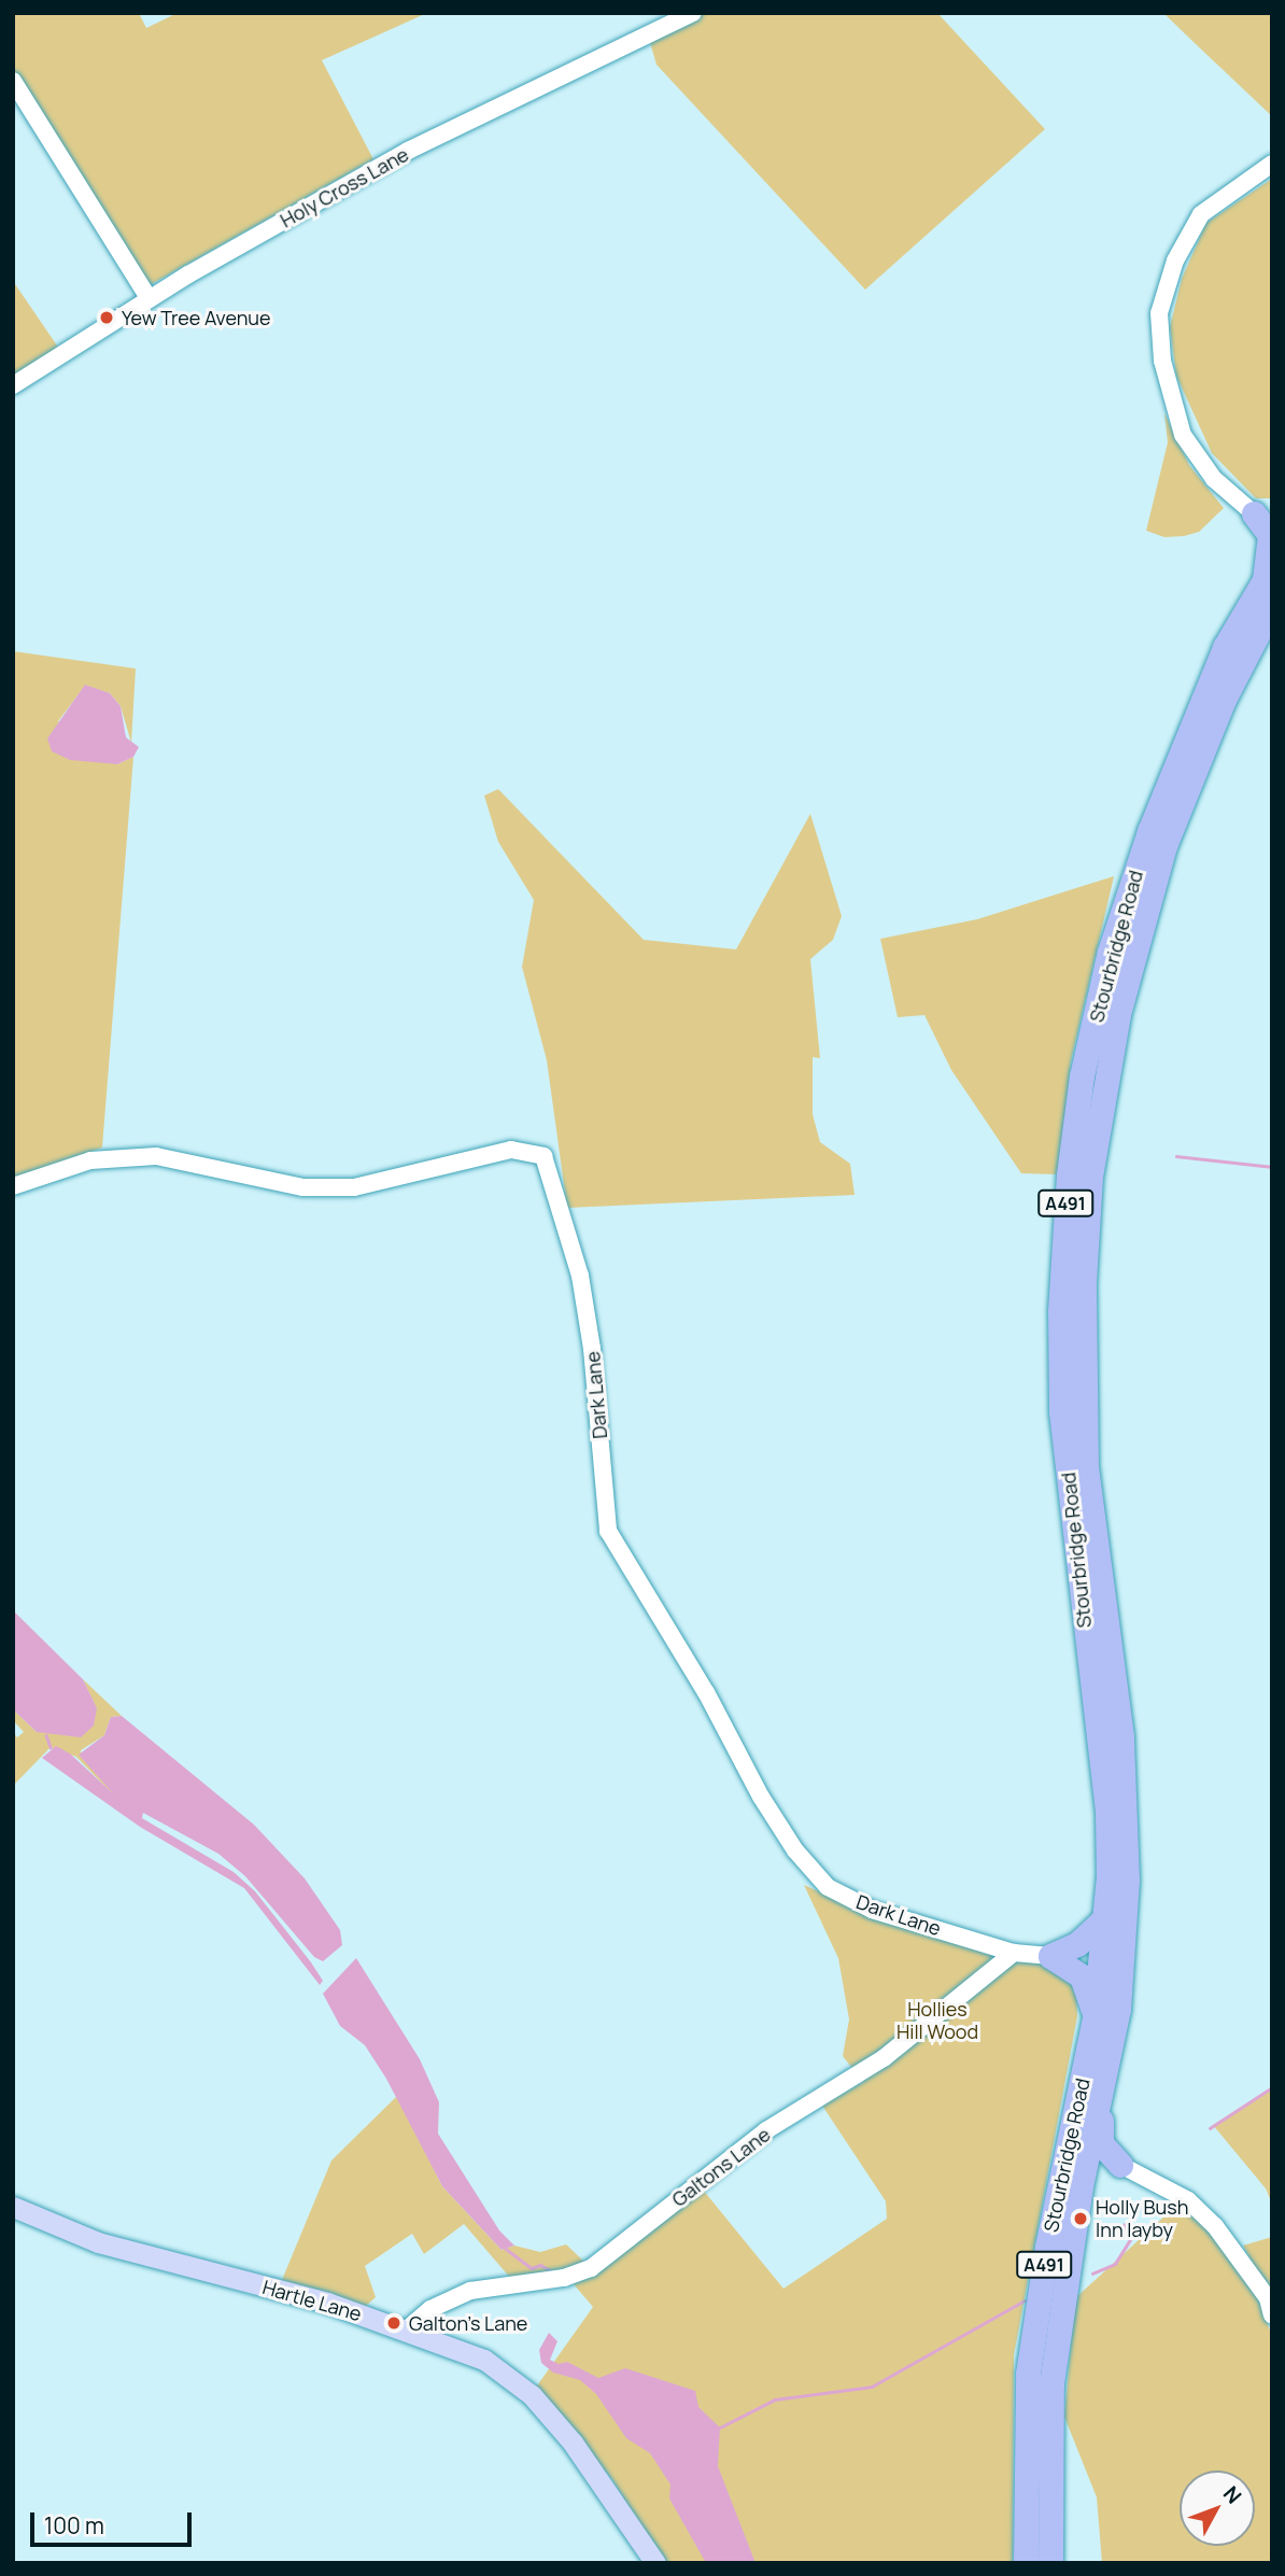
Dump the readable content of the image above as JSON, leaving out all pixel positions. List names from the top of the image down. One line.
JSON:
{"streets":{"highway":["Stourbridge Road","A491"],"main road":["Hartle Lane"],"street":["Holy Cross Lane","Dark Lane","Galtons Lane"]},"crossings":[["Dark Lane","Galtons Lane"],["Galtons Lane","Hartle Lane"]],"parks":["Hollies Hill Wood"],"places":["Yew Tree Avenue","Holly Bush Inn layby","Galton's Lane"],"scale_bar":"100 m","north":"top right"}
